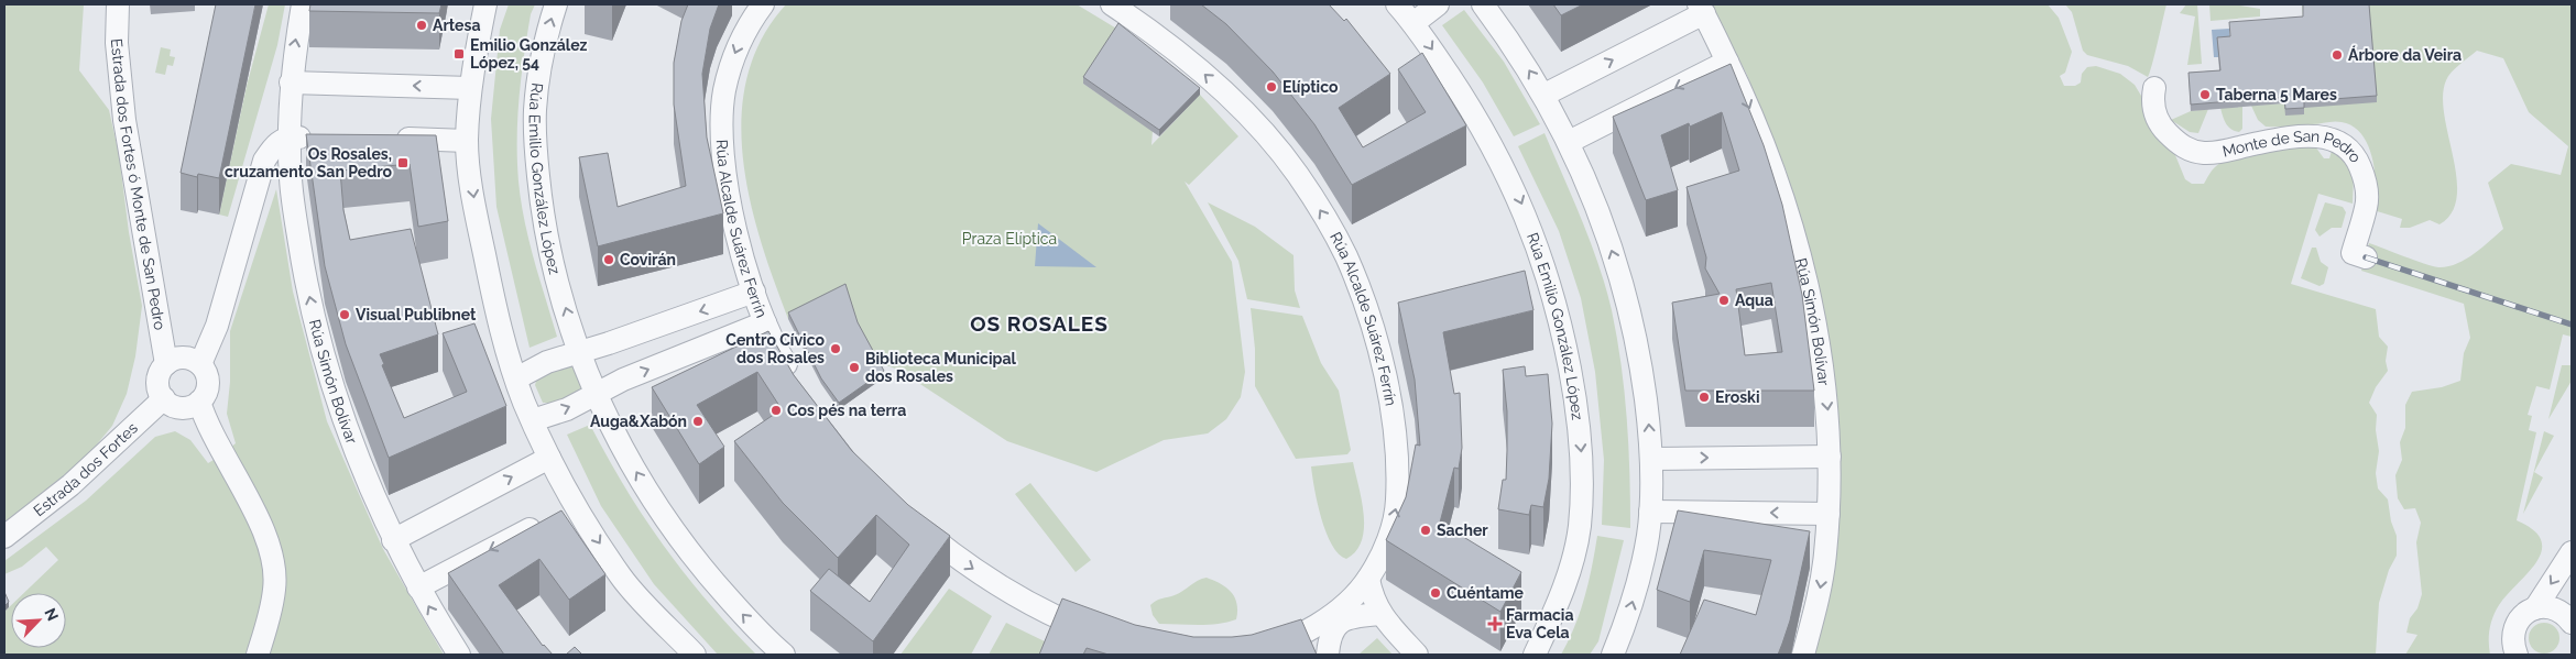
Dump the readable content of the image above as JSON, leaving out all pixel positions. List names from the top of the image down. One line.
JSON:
{"streets":{"street":["Monte de San Pedro","Rúa Emilio González López","Estrada dos Fortes ó Monte de San Pedro","Rúa Alcalde Suárez Ferrín","Rúa Simón Bolívar","Estrada dos Fortes"]},"crossings":[["Estrada dos Fortes ó Monte de San Pedro","Estrada dos Fortes"]],"districts":["OS ROSALES"],"parks":["Praza Elíptica"],"places":{"other":["Artesa","Árbore da Veira","Elíptico","Taberna 5 Mares","Covirán","Aqua","Visual Publibnet","Centro Cívico dos Rosales","Biblioteca Municipal dos Rosales","Eroski","Cos pés na terra","Auga&Xabón","Sacher","Cuéntame"],"transit":["Emilio González López, 54","Os Rosales, cruzamento San Pedro"],"health":["Farmacia Eva Cela"]},"north":"top right"}
